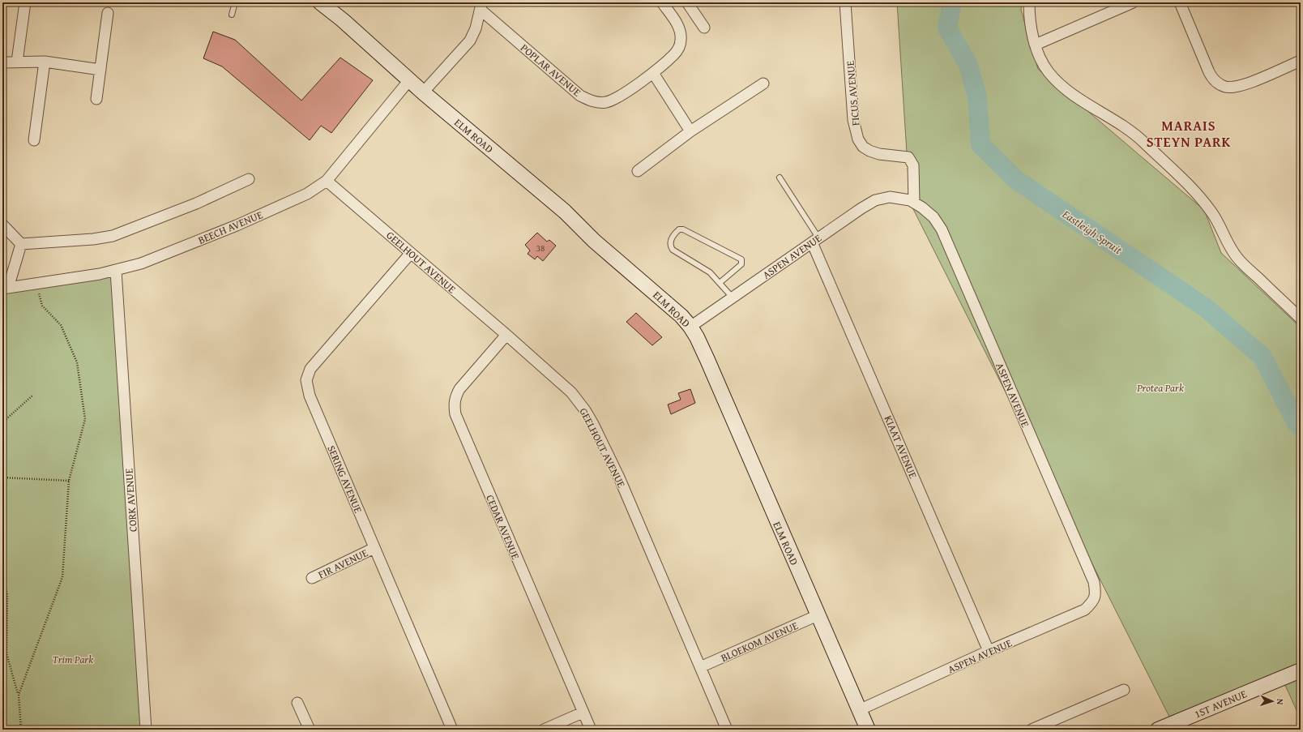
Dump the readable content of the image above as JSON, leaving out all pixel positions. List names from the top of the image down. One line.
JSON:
{"streets":{"street":["POPLAR AVENUE","FICUS AVENUE","ELM ROAD","BEECH AVENUE","ASPEN AVENUE","GEELHOUT AVENUE","KIAAT AVENUE","SERING AVENUE","CORK AVENUE","CEDAR AVENUE","FIR AVENUE","BLOEKOM AVENUE","1ST AVENUE"]},"crossings":[["FICUS AVENUE","ASPEN AVENUE"],["ELM ROAD","BEECH AVENUE"],["ELM ROAD","ASPEN AVENUE"],["ELM ROAD","BLOEKOM AVENUE"],["BEECH AVENUE","GEELHOUT AVENUE"],["BEECH AVENUE","CORK AVENUE"],["ASPEN AVENUE","KIAAT AVENUE"],["GEELHOUT AVENUE","SERING AVENUE"],["GEELHOUT AVENUE","CEDAR AVENUE"],["GEELHOUT AVENUE","BLOEKOM AVENUE"],["SERING AVENUE","FIR AVENUE"]],"districts":["MARAIS STEYN PARK"],"water":["Eastleigh Spruit"],"parks":["Protea Park","Trim Park"],"house_numbers":["38"],"north":"right"}
